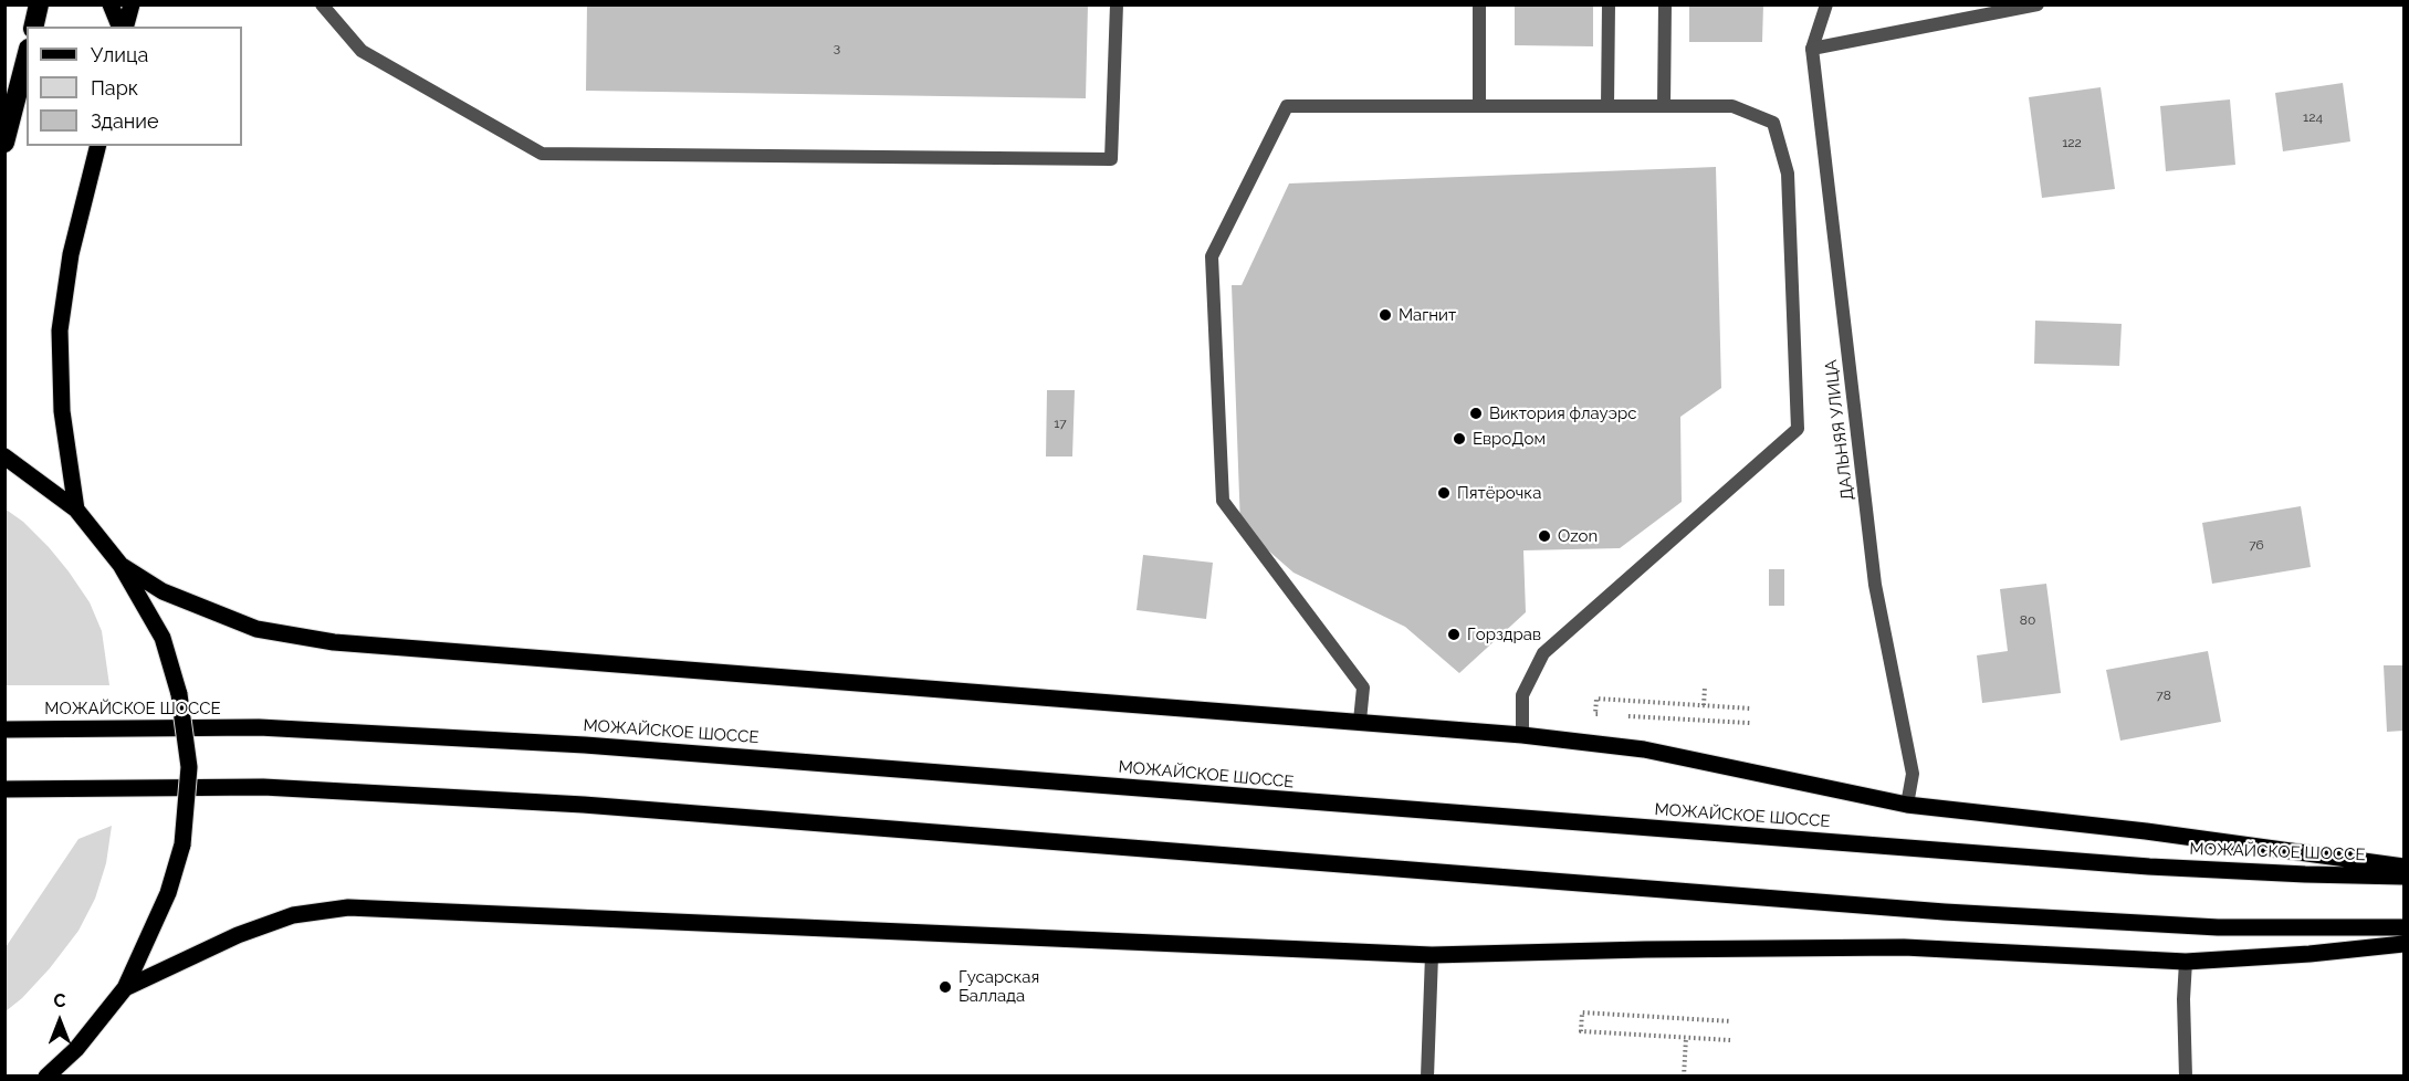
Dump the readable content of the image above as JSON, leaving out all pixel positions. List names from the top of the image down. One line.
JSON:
{"streets":{"main road":["МОЖАЙСКОЕ ШОССЕ"],"street":["ДАЛЬНЯЯ УЛИЦА"]},"places":["Магнит","Виктория флауэрс","ЕвроДом","Пятёрочка","Ozon","Горздрав","Гусарская Баллада"],"house_numbers":["3","124","122","17","76","80","78"],"legend":["Улица","Парк","Здание"],"north":"top"}
